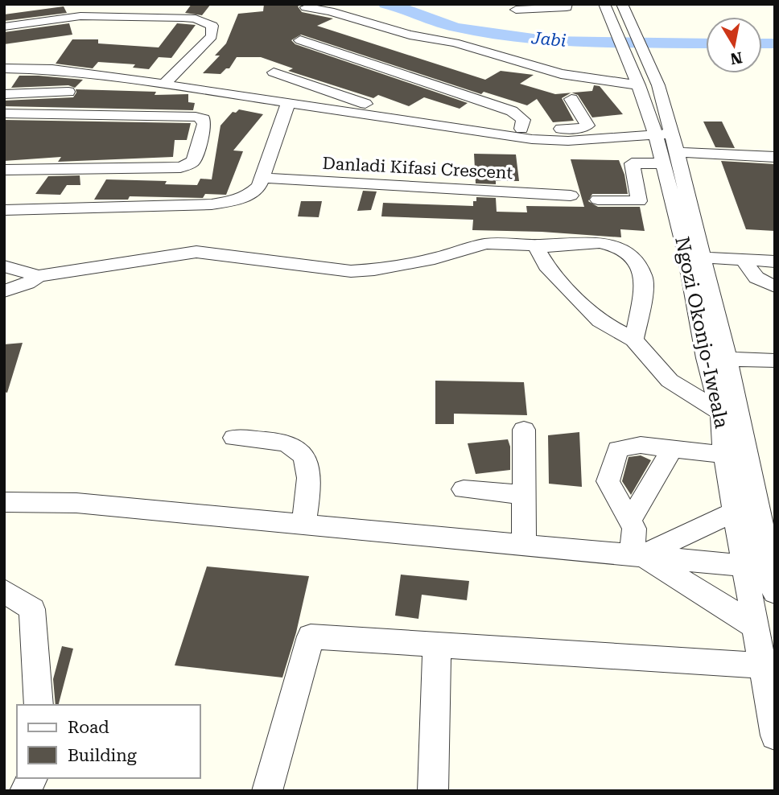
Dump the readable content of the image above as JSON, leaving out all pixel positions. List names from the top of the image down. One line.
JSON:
{"streets":{"street":["Danladi Kifasi Crescent","Ngozi Okonjo-Iweala"]},"water":["Jabi"],"legend":["Road","Building"],"north":"bottom"}
